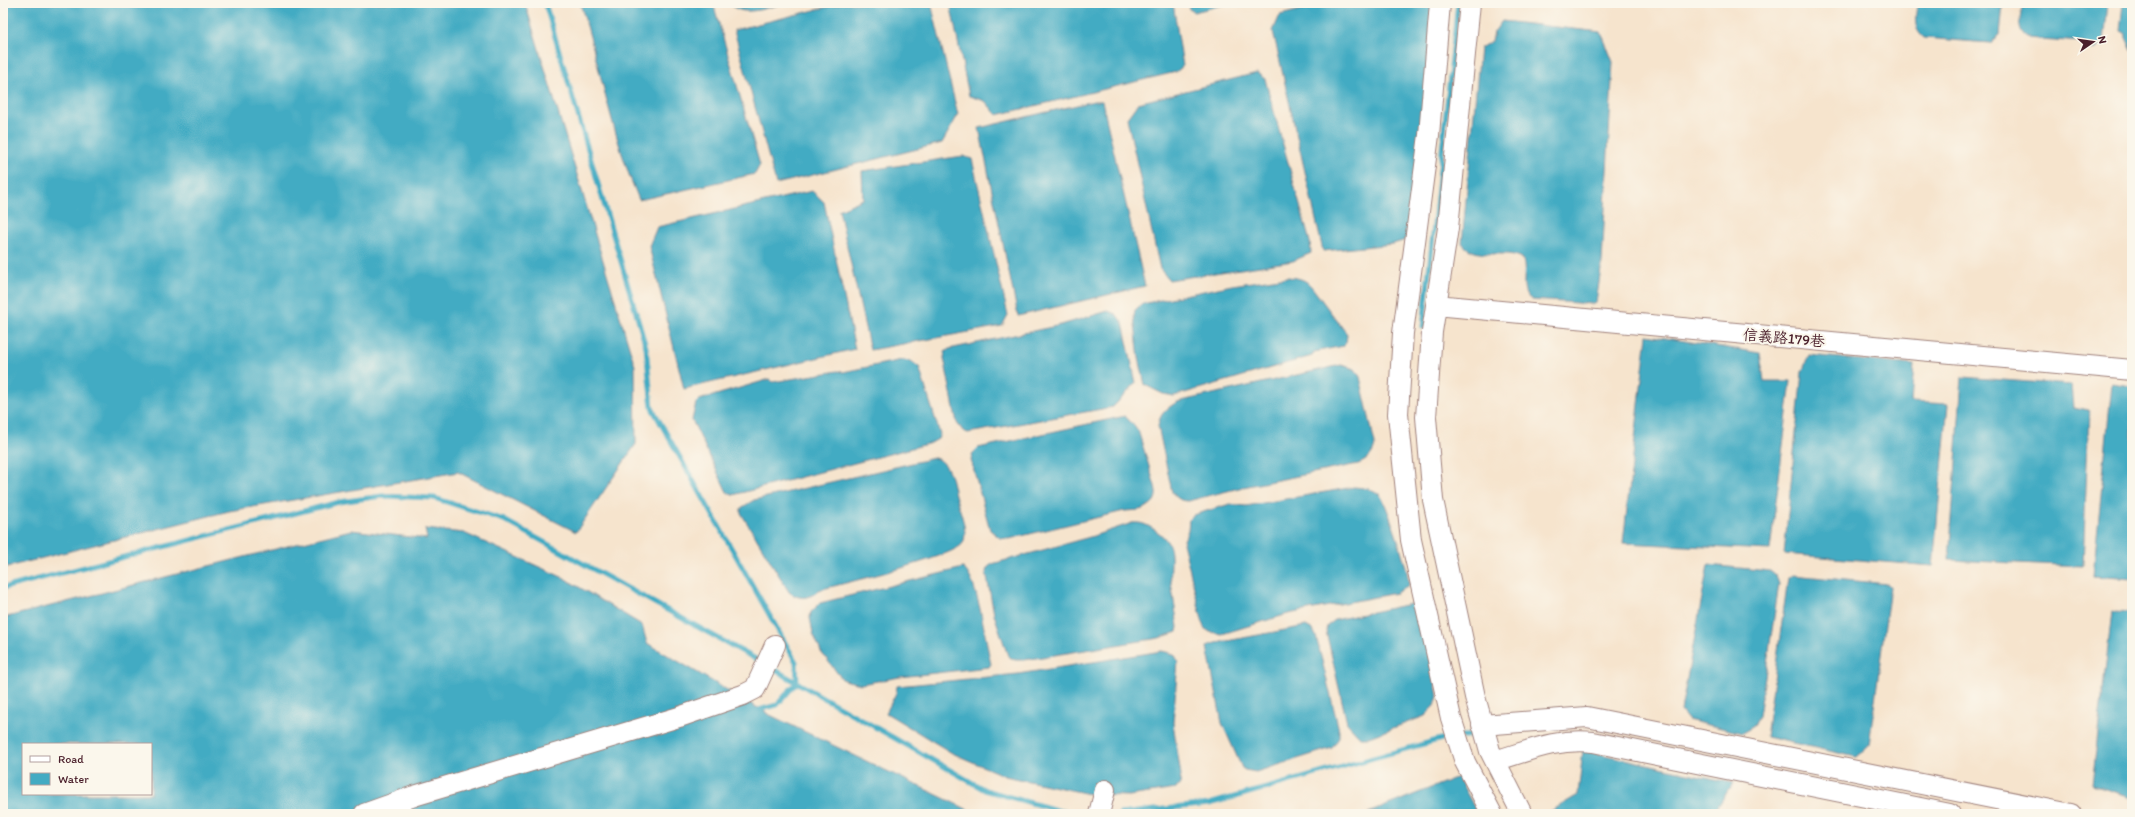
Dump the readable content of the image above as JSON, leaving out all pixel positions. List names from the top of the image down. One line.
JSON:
{"streets":{"street":["信義路179巷"]},"legend":["Road","Water"],"north":"right"}
